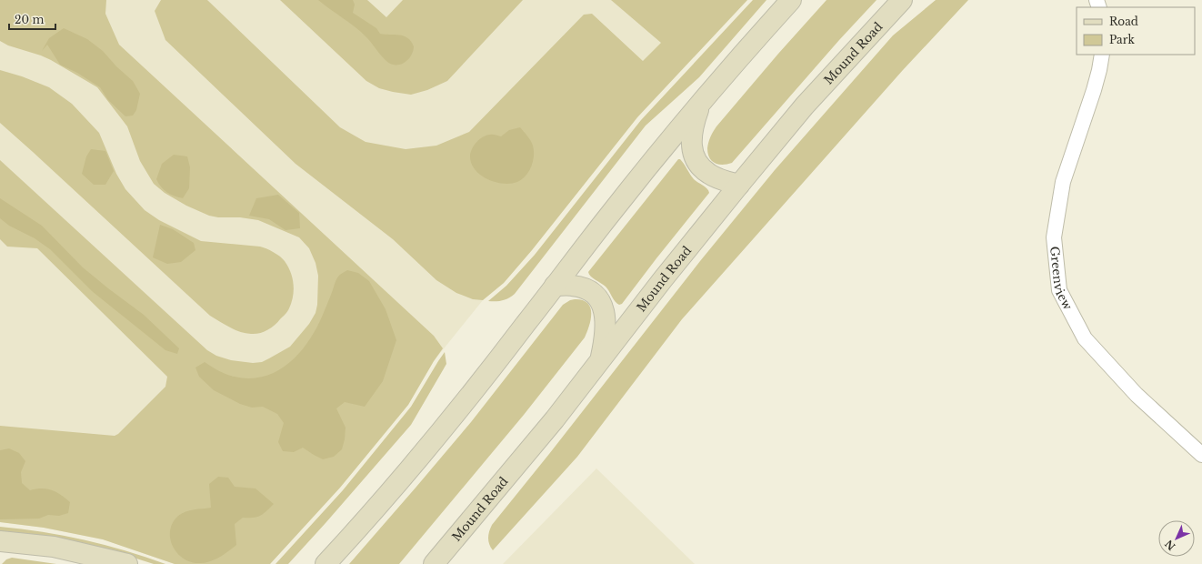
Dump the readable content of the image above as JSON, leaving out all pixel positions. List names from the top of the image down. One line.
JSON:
{"streets":{"main road":["Mound Road"],"street":["Greenview"]},"legend":["Road","Park"],"scale_bar":"20 m","north":"bottom left"}
